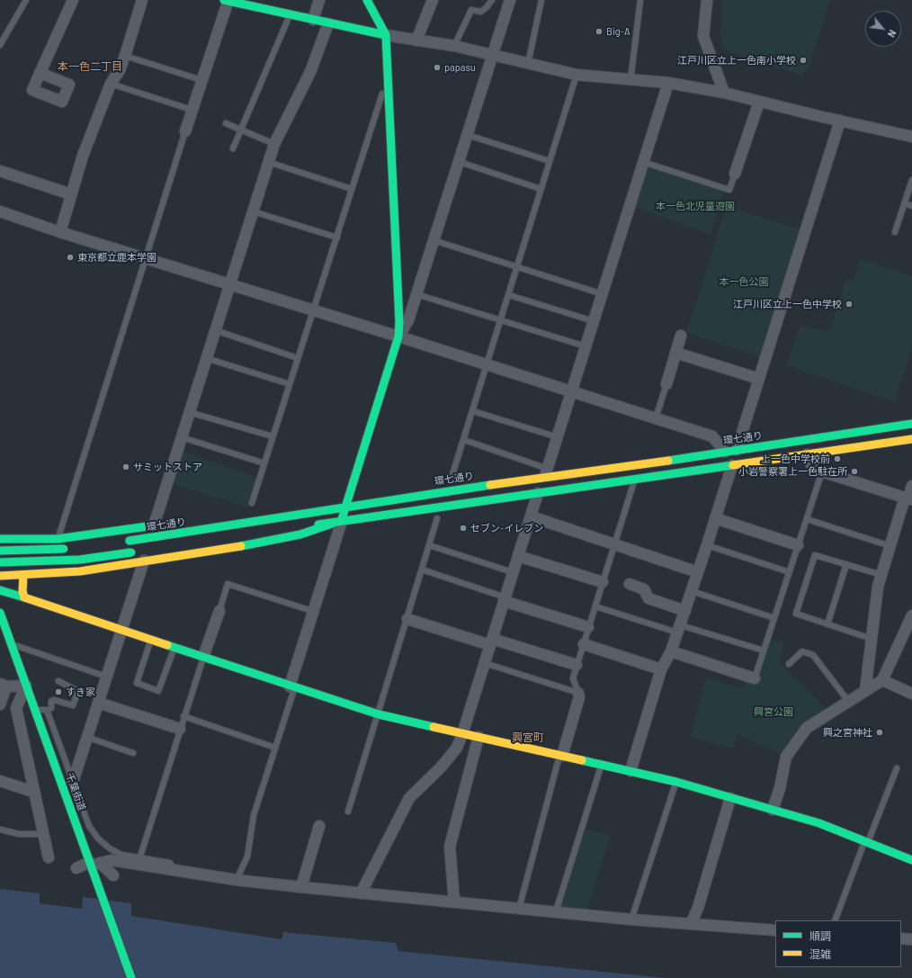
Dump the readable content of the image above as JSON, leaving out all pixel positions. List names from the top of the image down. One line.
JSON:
{"streets":{"main road":["環七通り","千葉街道"]},"districts":["本一色二丁目","興宮町"],"parks":["本一色北児童遊園","本一色公園","興宮公園"],"places":["Big-A","江戸川区立上一色南小学校","papasu","東京都立鹿本学園","江戸川区立上一色中学校","上一色中学校前","サミットストア","小岩警察署上一色駐在所","セブン-イレブン","すき家","興之宮神社"],"legend":["順調","混雑"],"north":"bottom right"}
